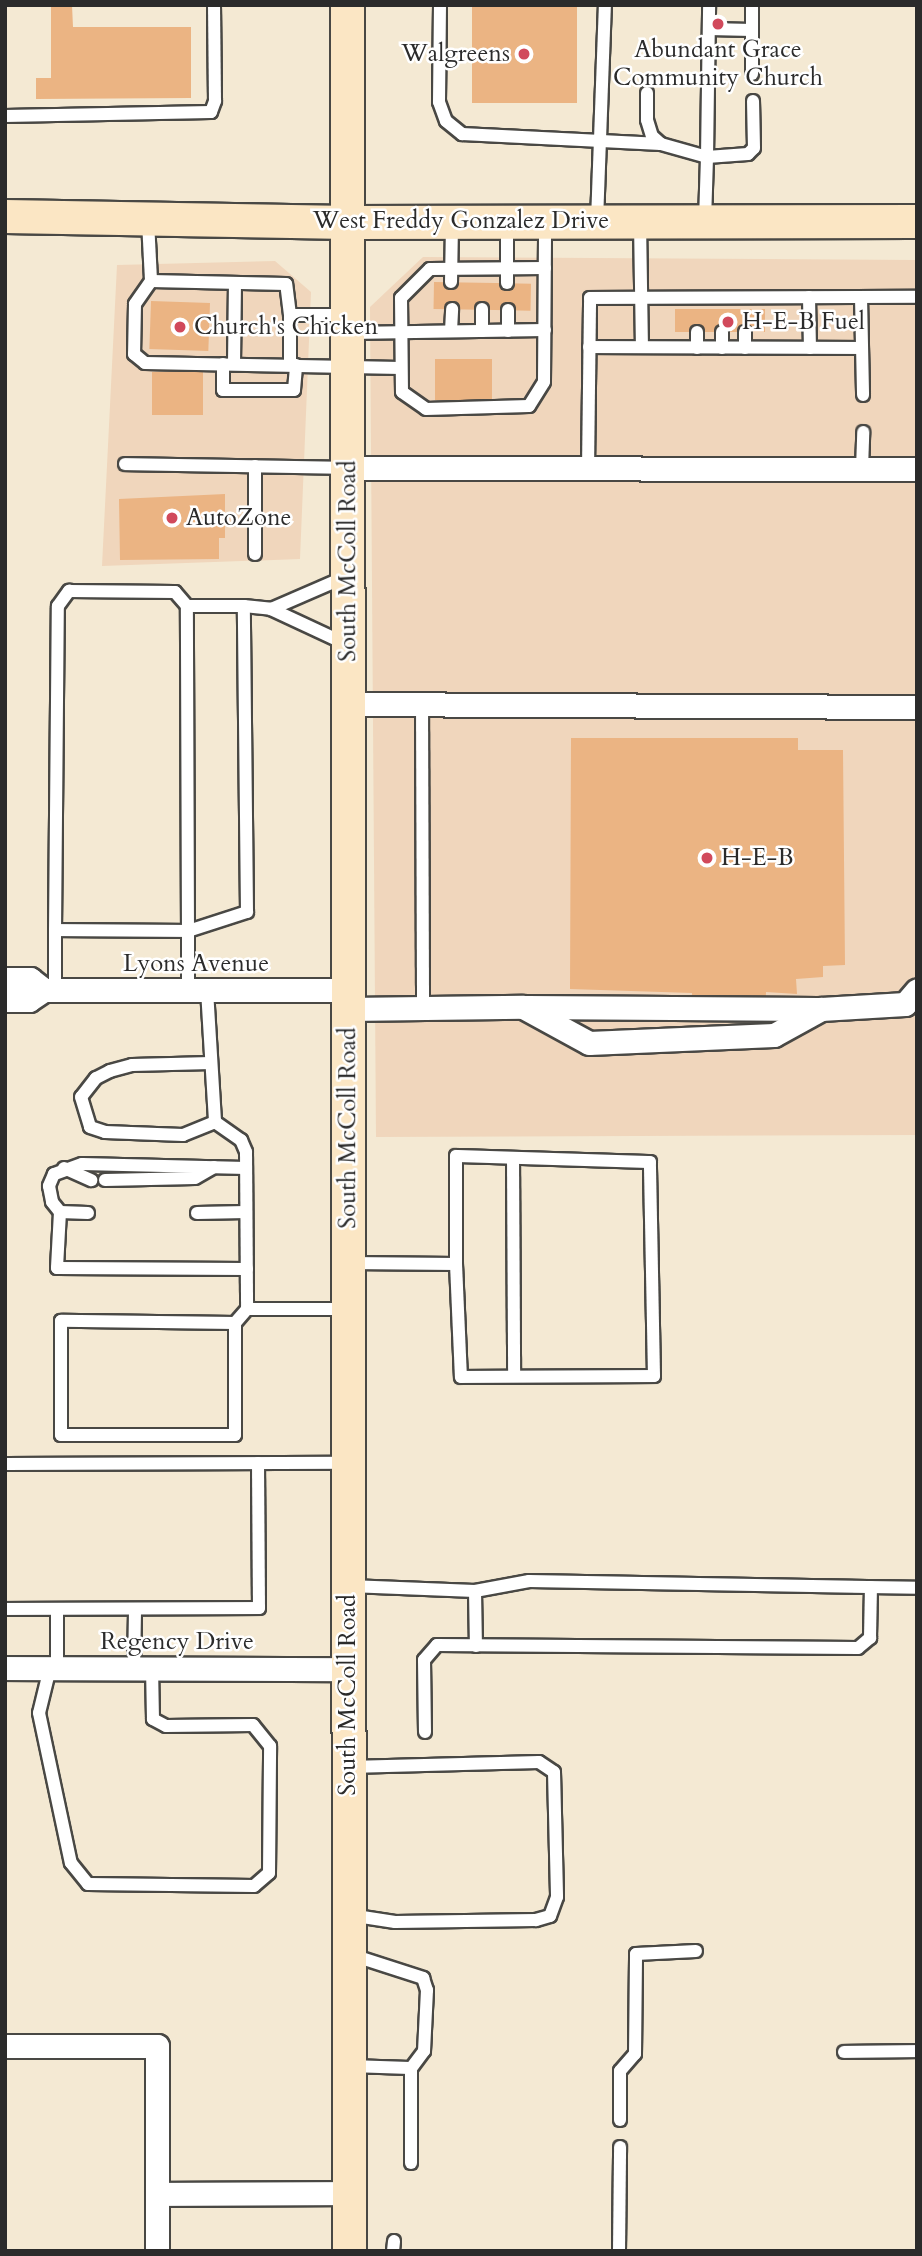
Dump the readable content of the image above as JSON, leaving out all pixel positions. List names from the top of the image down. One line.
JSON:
{"streets":{"main road":["West Freddy Gonzalez Drive","South McColl Road"],"street":["Lyons Avenue","Regency Drive"]},"crossings":[["West Freddy Gonzalez Drive","South McColl Road"],["South McColl Road","Lyons Avenue"],["South McColl Road","Regency Drive"]],"places":["Abundant Grace Community Church","Walgreens","H-E-B Fuel","Church's Chicken","AutoZone","H-E-B"]}
